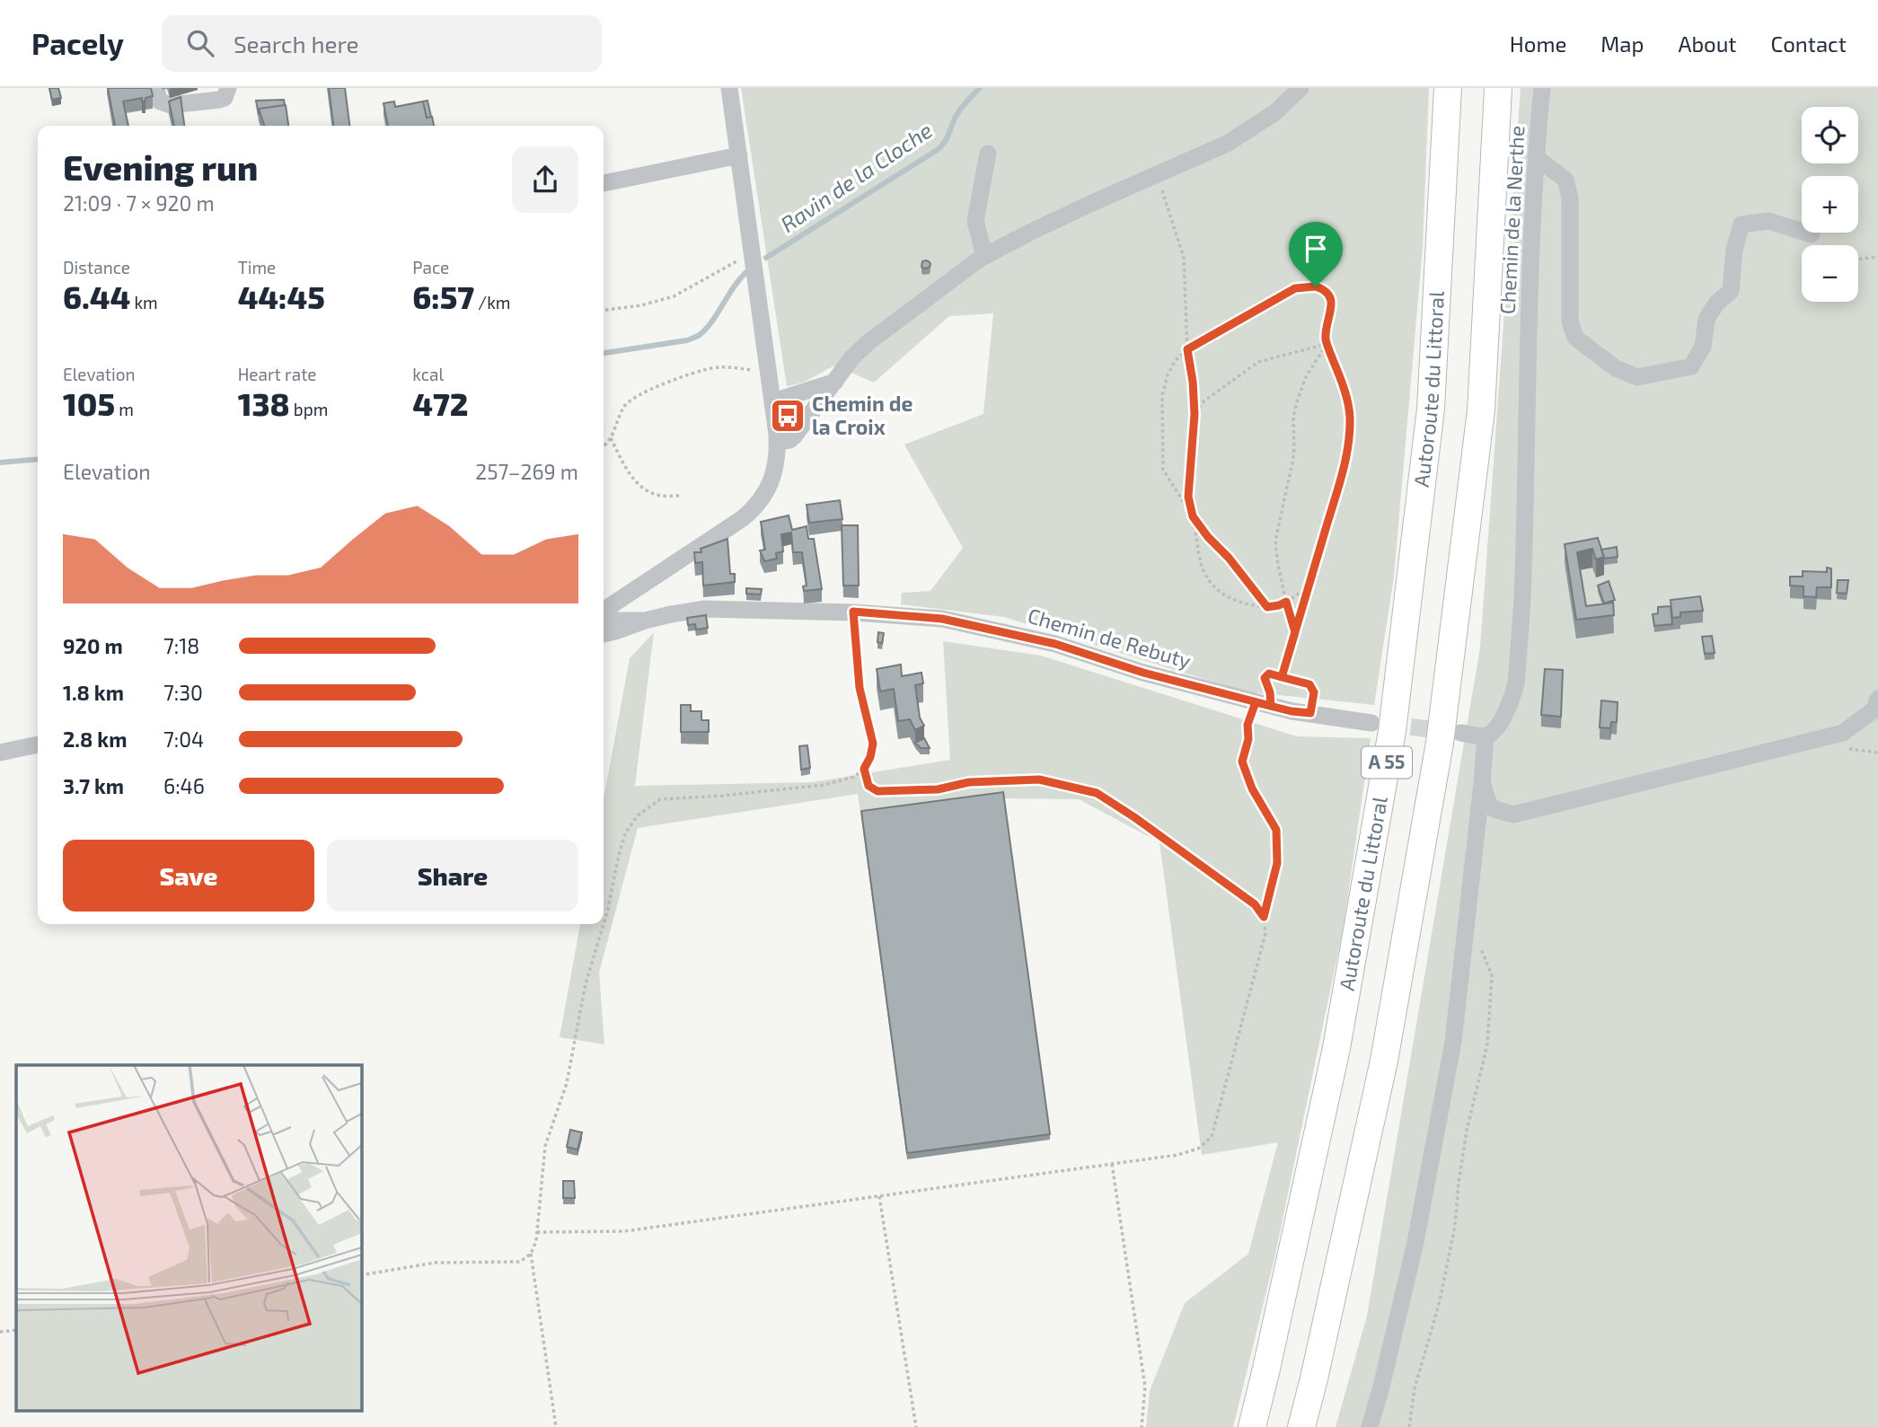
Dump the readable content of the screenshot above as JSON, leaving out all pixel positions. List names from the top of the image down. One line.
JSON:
{"streets":{"highway":["Autoroute du Littoral","A 55"],"street":["Chemin de la Nerthe","Chemin de Rebuty"]},"water":["Ravin de la Cloche"],"places":{"bus stop":["Chemin de la Croix"]},"page":{"header":"Pacely","search":"Search here","nav":["Home","Map","About","Contact"],"map_buttons":["+","−"],"heading":["Evening run","21:09 · 7 × 920 m"],"stats":[["Distance","6.44 km"],["Time","44:45"],["Pace","6:57 /km"],["Elevation","105 m"],["Heart rate","138 bpm"],["kcal","472"]],"chart":["Elevation","257–269 m"],"list":[{"name":"920 m","note":"7:18"},{"name":"1.8 km","note":"7:30"},{"name":"2.8 km","note":"7:04"},{"name":"3.7 km","note":"6:46"}],"buttons":["Save","Share"]}}
